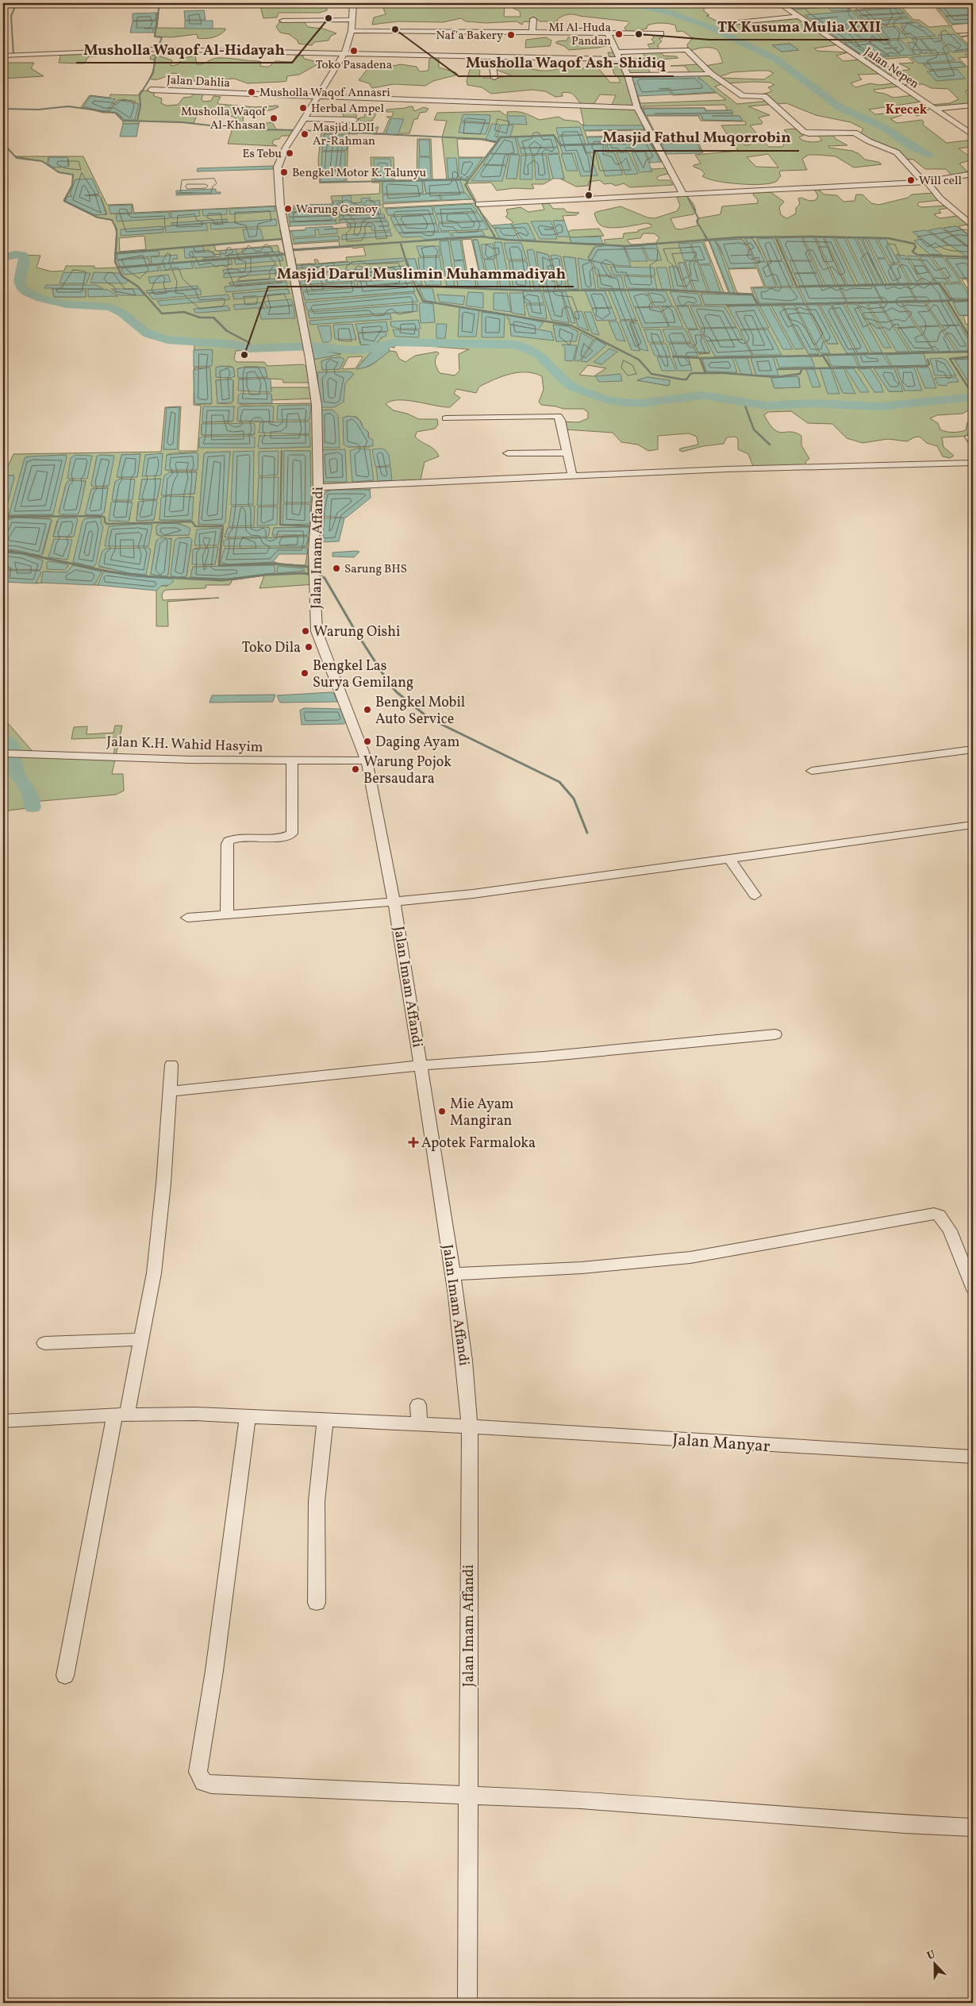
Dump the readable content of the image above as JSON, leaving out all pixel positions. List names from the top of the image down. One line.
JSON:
{"streets":{"street":["Jalan Nepen","Jalan Dahlia","Jalan Imam Affandi","Jalan K.H. Wahid Hasyim","Jalan Manyar"]},"crossings":[["Jalan Dahlia","Jalan Imam Affandi"],["Jalan Imam Affandi","Jalan K.H. Wahid Hasyim"],["Jalan Imam Affandi","Jalan Manyar"]],"districts":["Krecek"],"places":{"other":["Musholla Waqof Al-Hidayah","Musholla Waqof Ash-Shidiq","MI Al-Huda Pandan","TK Kusuma Mulia XXII","Naf'a Bakery","Toko Pasadena","Musholla Waqof Annasri","Herbal Ampel","Musholla Waqof Al-Khasan","Masjid LDII Ar-Rahman","Es Tebu","Bengkel Motor K. Talunyu","Will cell","Masjid Fathul Muqorrobin","Warung Gemoy","Masjid Darul Muslimin Muhammadiyah","Sarung BHS","Warung Oishi","Toko Dila","Bengkel Las Surya Gemilang","Bengkel Mobil Auto Service","Daging Ayam","Warung Pojok Bersaudara","Mie Ayam Mangiran"],"health":["Apotek Farmaloka"]},"north":"top"}
